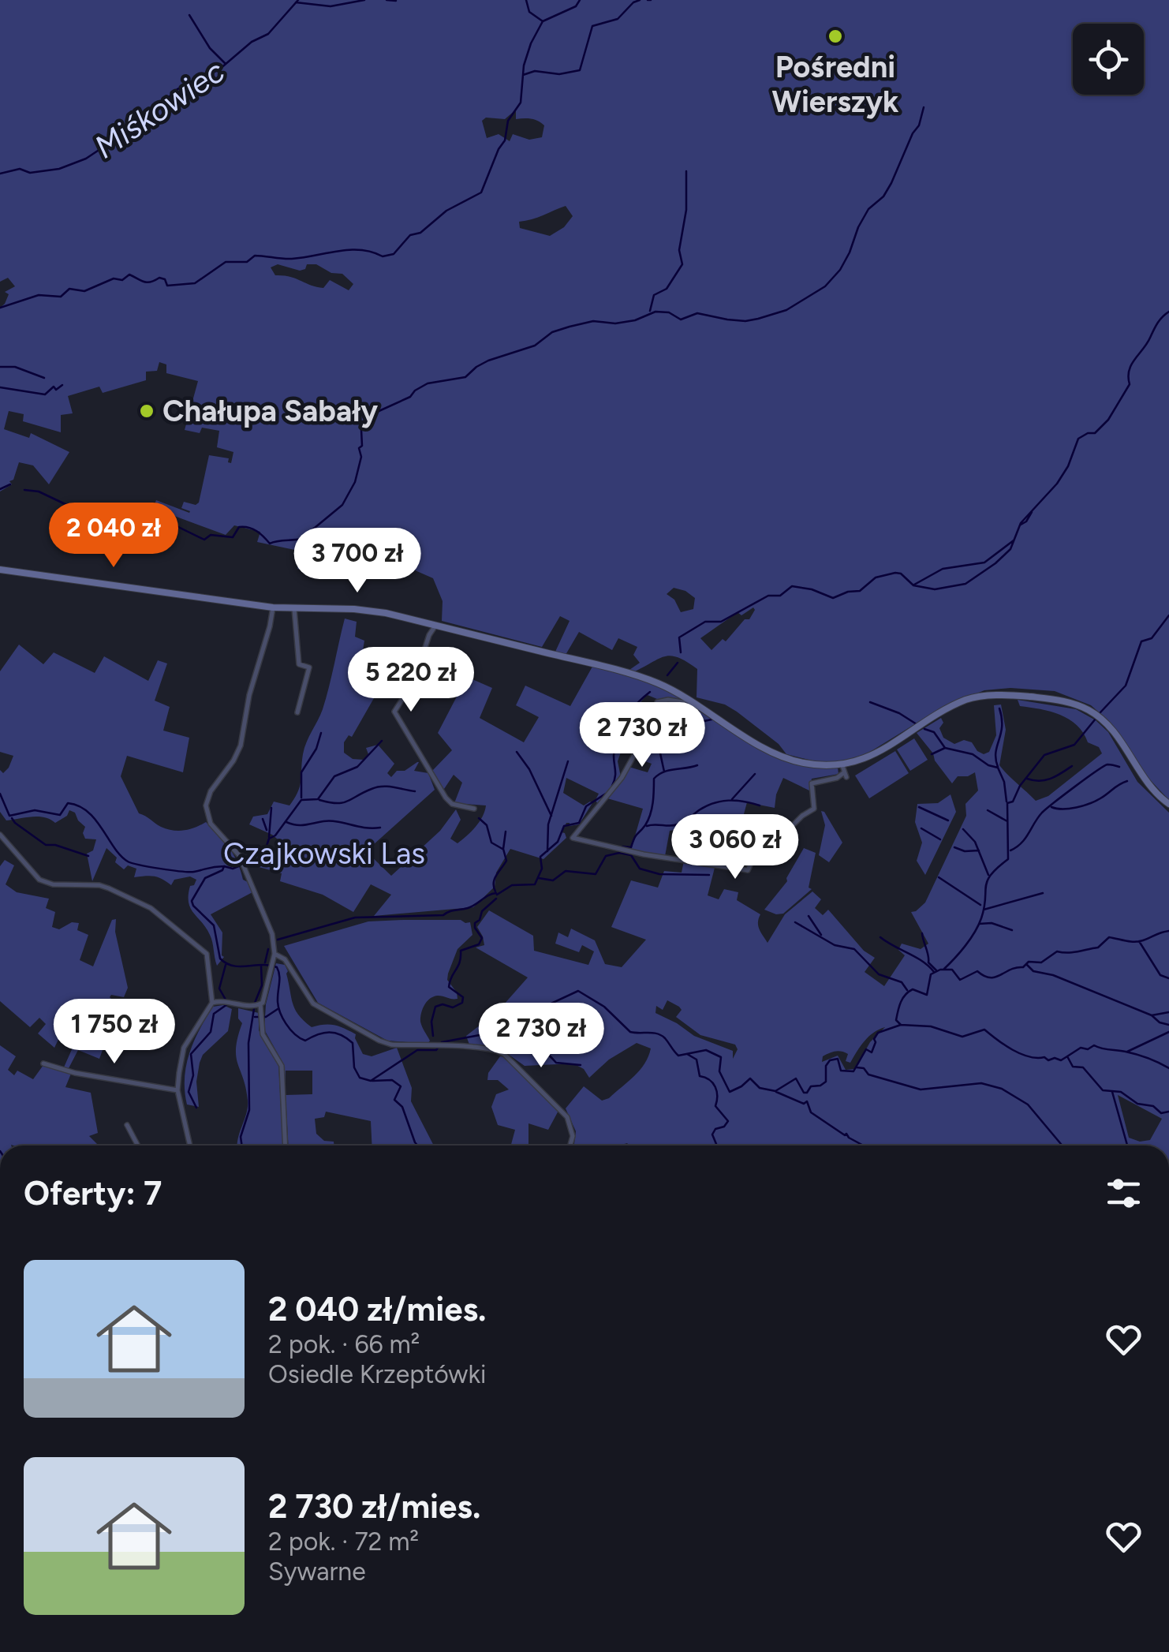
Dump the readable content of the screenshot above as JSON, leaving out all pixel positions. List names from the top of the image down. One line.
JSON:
{"water":["Miśkowiec"],"parks":["Czajkowski Las"],"places":["Pośredni Wierszyk","Chałupa Sabały"],"page":{"price":["2 040 zł","3 700 zł","5 220 zł","2 730 zł","3 060 zł","1 750 zł","2 730 zł"],"heading":"Oferty: 7","list":[{"name":"2 040 zł/mies.","note":"2 pok. · 66 m² · Osiedle Krzeptówki"},{"name":"2 730 zł/mies.","note":"2 pok. · 72 m² · Sywarne"}]}}
